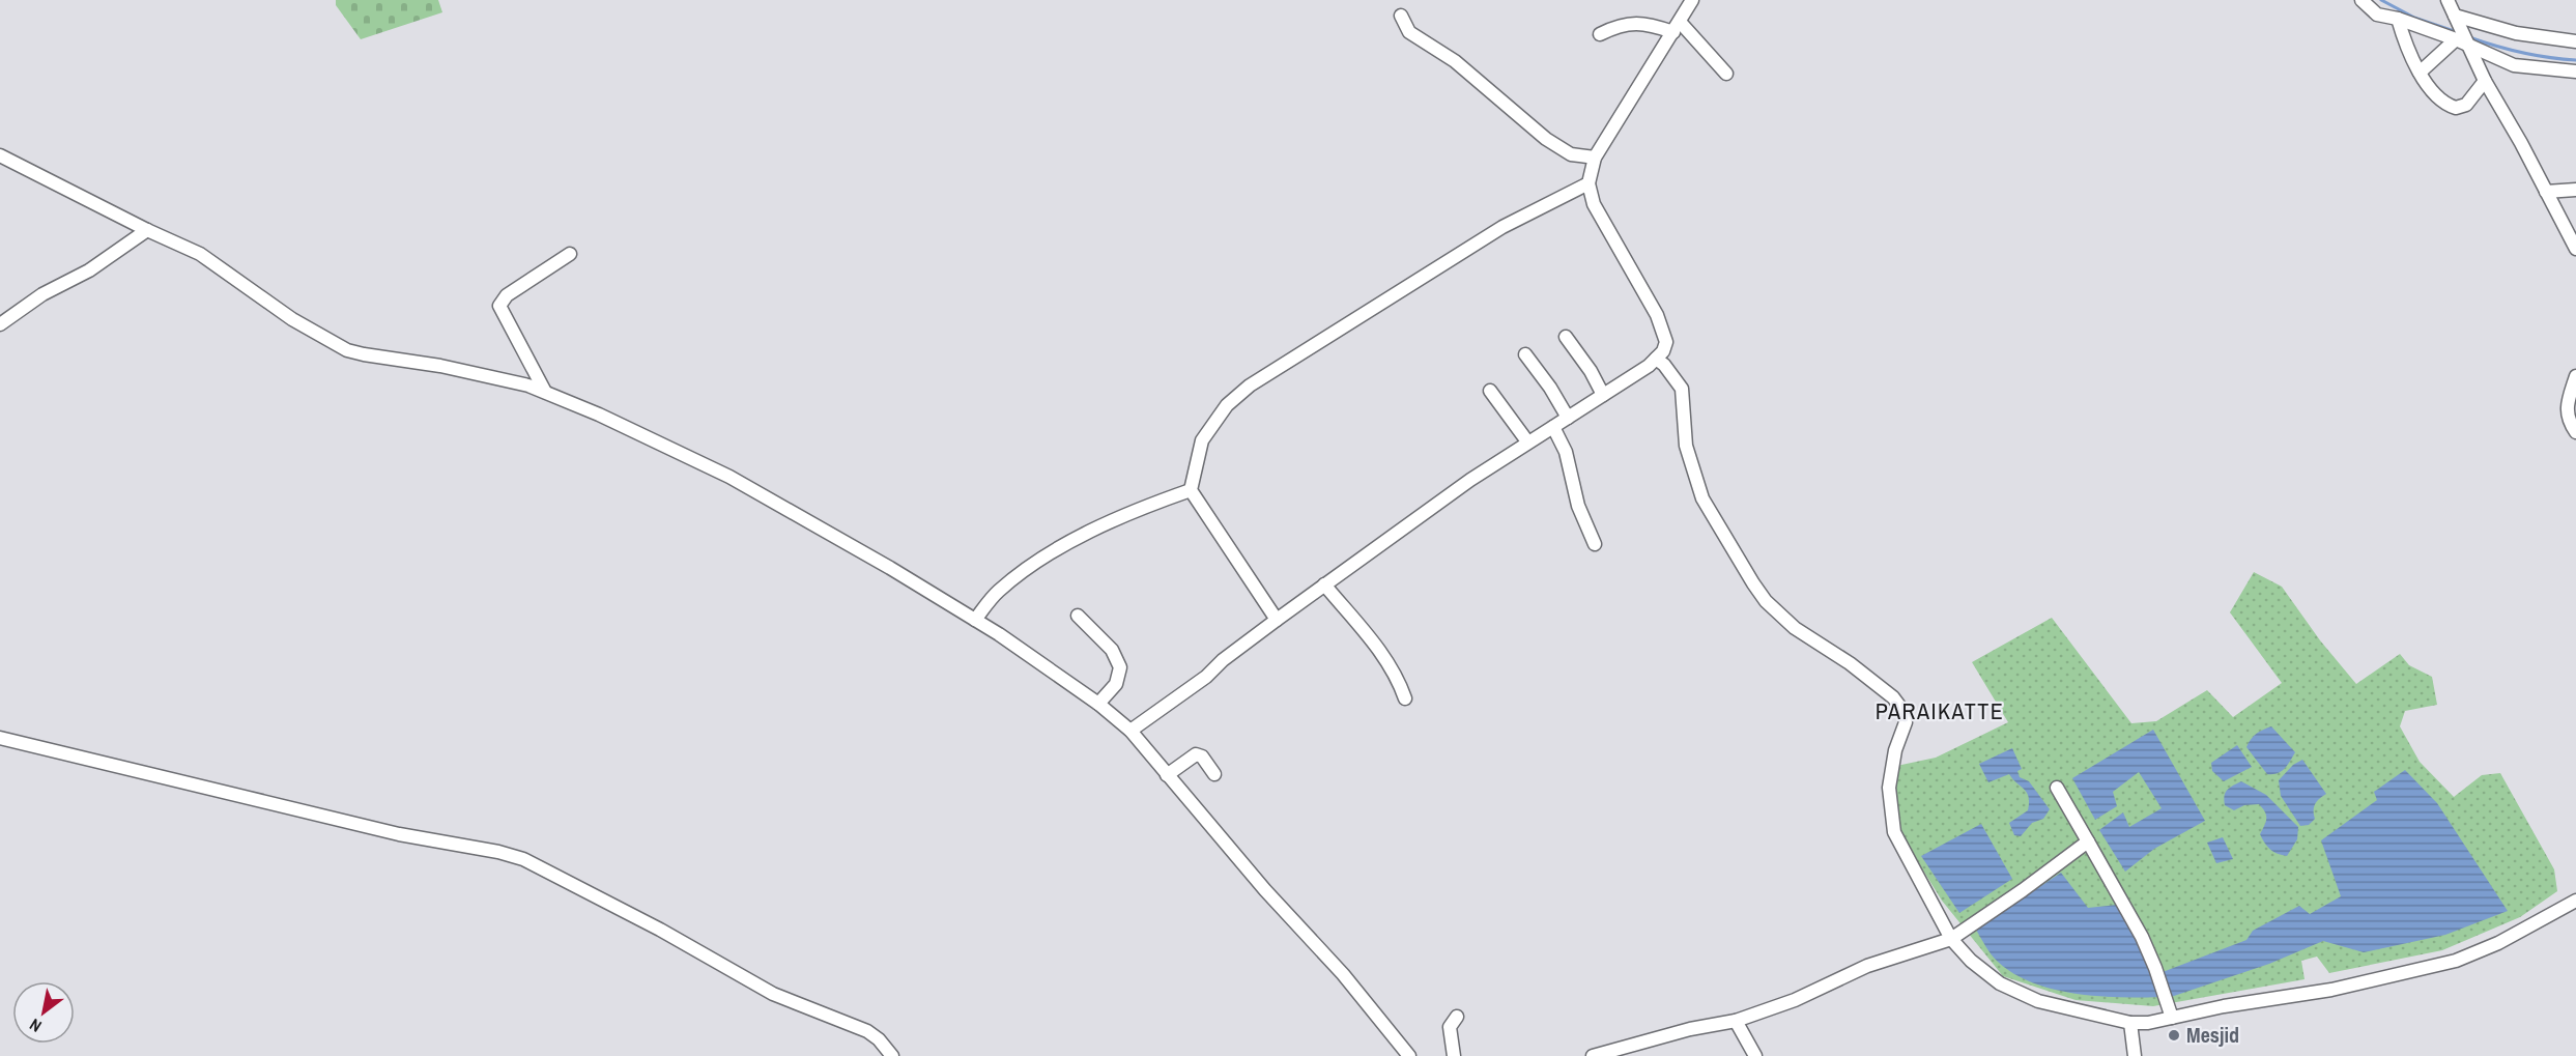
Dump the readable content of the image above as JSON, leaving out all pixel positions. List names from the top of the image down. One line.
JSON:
{"districts":["PARAIKATTE"],"places":["Mesjid"],"north":"bottom left"}
